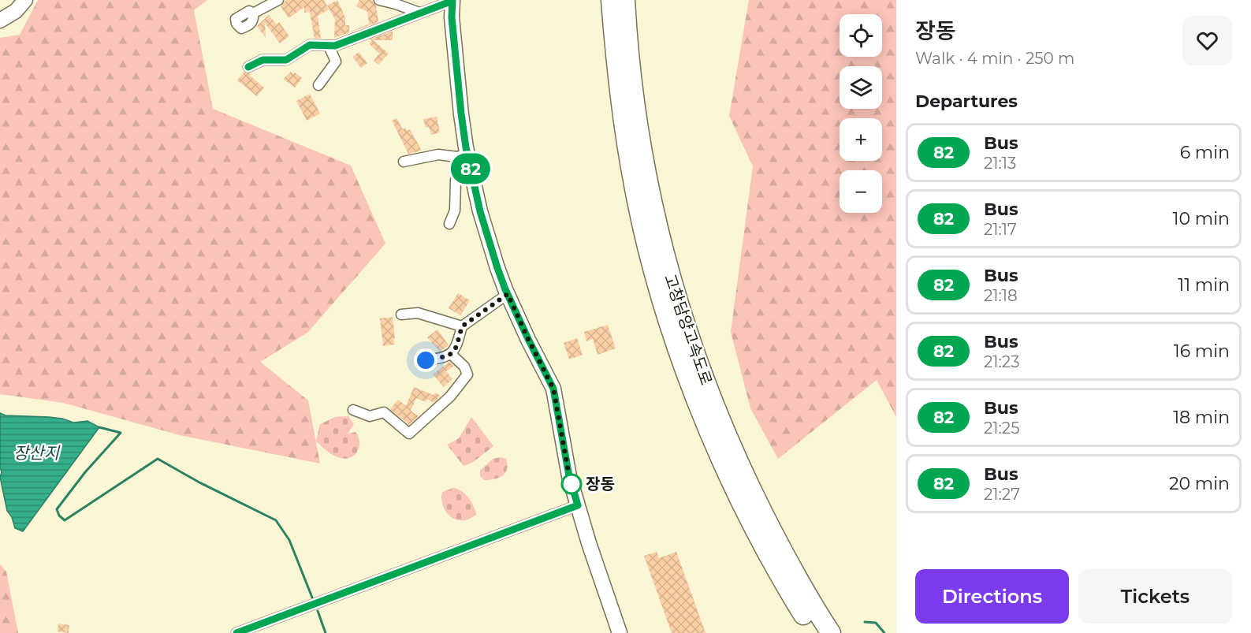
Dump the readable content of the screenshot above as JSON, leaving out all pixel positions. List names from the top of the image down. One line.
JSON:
{"streets":{"highway":["고창담양고속도로"]},"water":["장산지"],"places":["장동"],"lines":["bus line 82"],"page":{"on_map":"82","heading":[["장동","Walk · 4 min · 250 m"],"Departures"],"map_buttons":["+","−"],"list":[{"mark":"82","name":"Bus","note":"21:13","value":"6 min"},{"mark":"82","name":"Bus","note":"21:17","value":"10 min"},{"mark":"82","name":"Bus","note":"21:18","value":"11 min"},{"mark":"82","name":"Bus","note":"21:23","value":"16 min"},{"mark":"82","name":"Bus","note":"21:25","value":"18 min"},{"mark":"82","name":"Bus","note":"21:27","value":"20 min"}],"buttons":["Directions","Tickets"]}}
